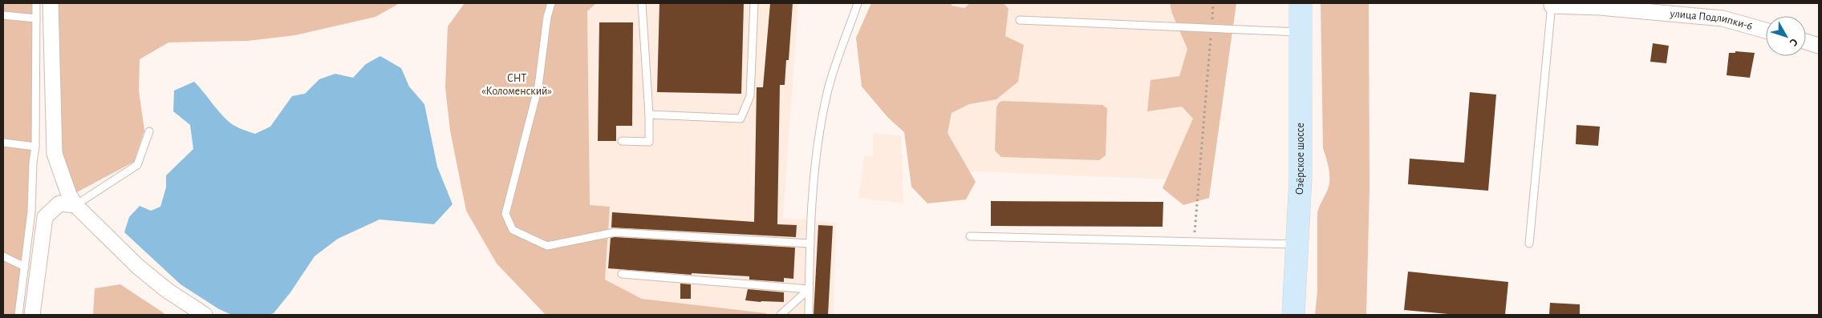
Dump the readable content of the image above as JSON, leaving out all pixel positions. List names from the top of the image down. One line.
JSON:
{"streets":{"main road":["Озёрское шоссе"],"street":["улица Подлипки-6"]},"parks":["СНТ «Коломенский»"],"north":"bottom right"}
